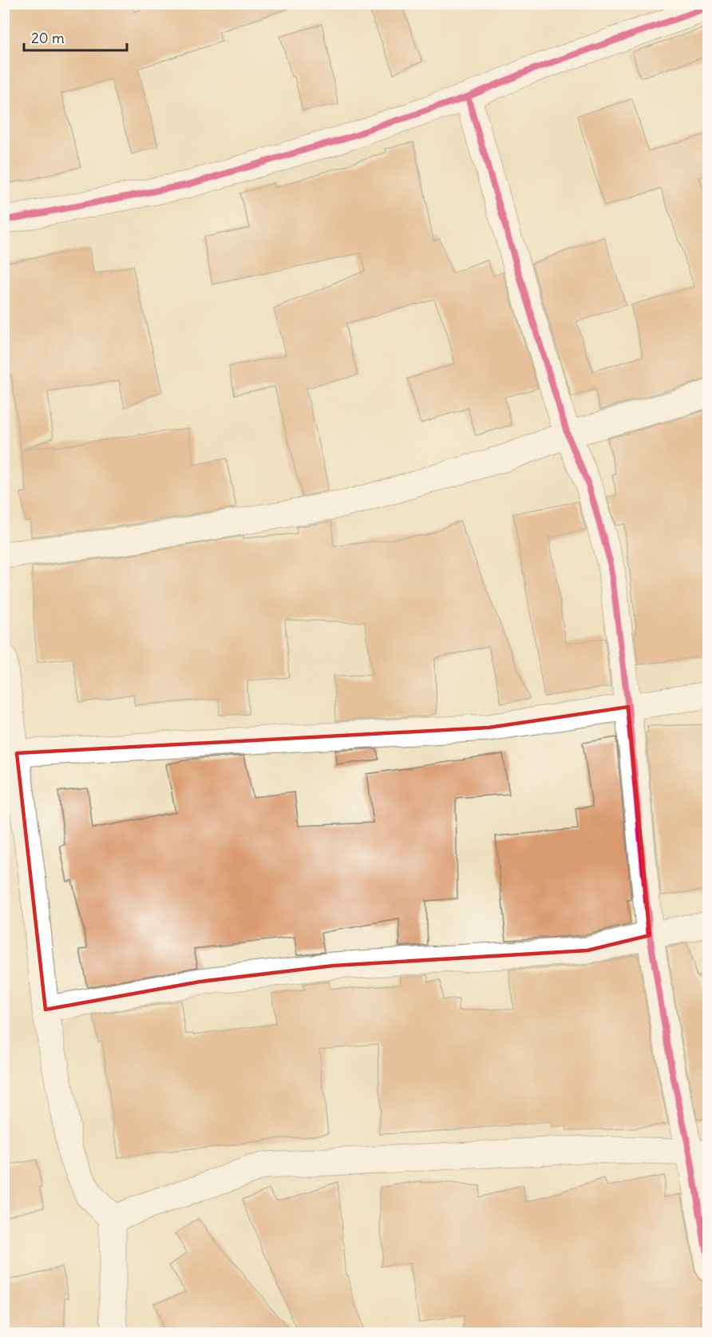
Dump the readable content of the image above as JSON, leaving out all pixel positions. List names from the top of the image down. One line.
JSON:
{"scale_bar":"20 m"}
